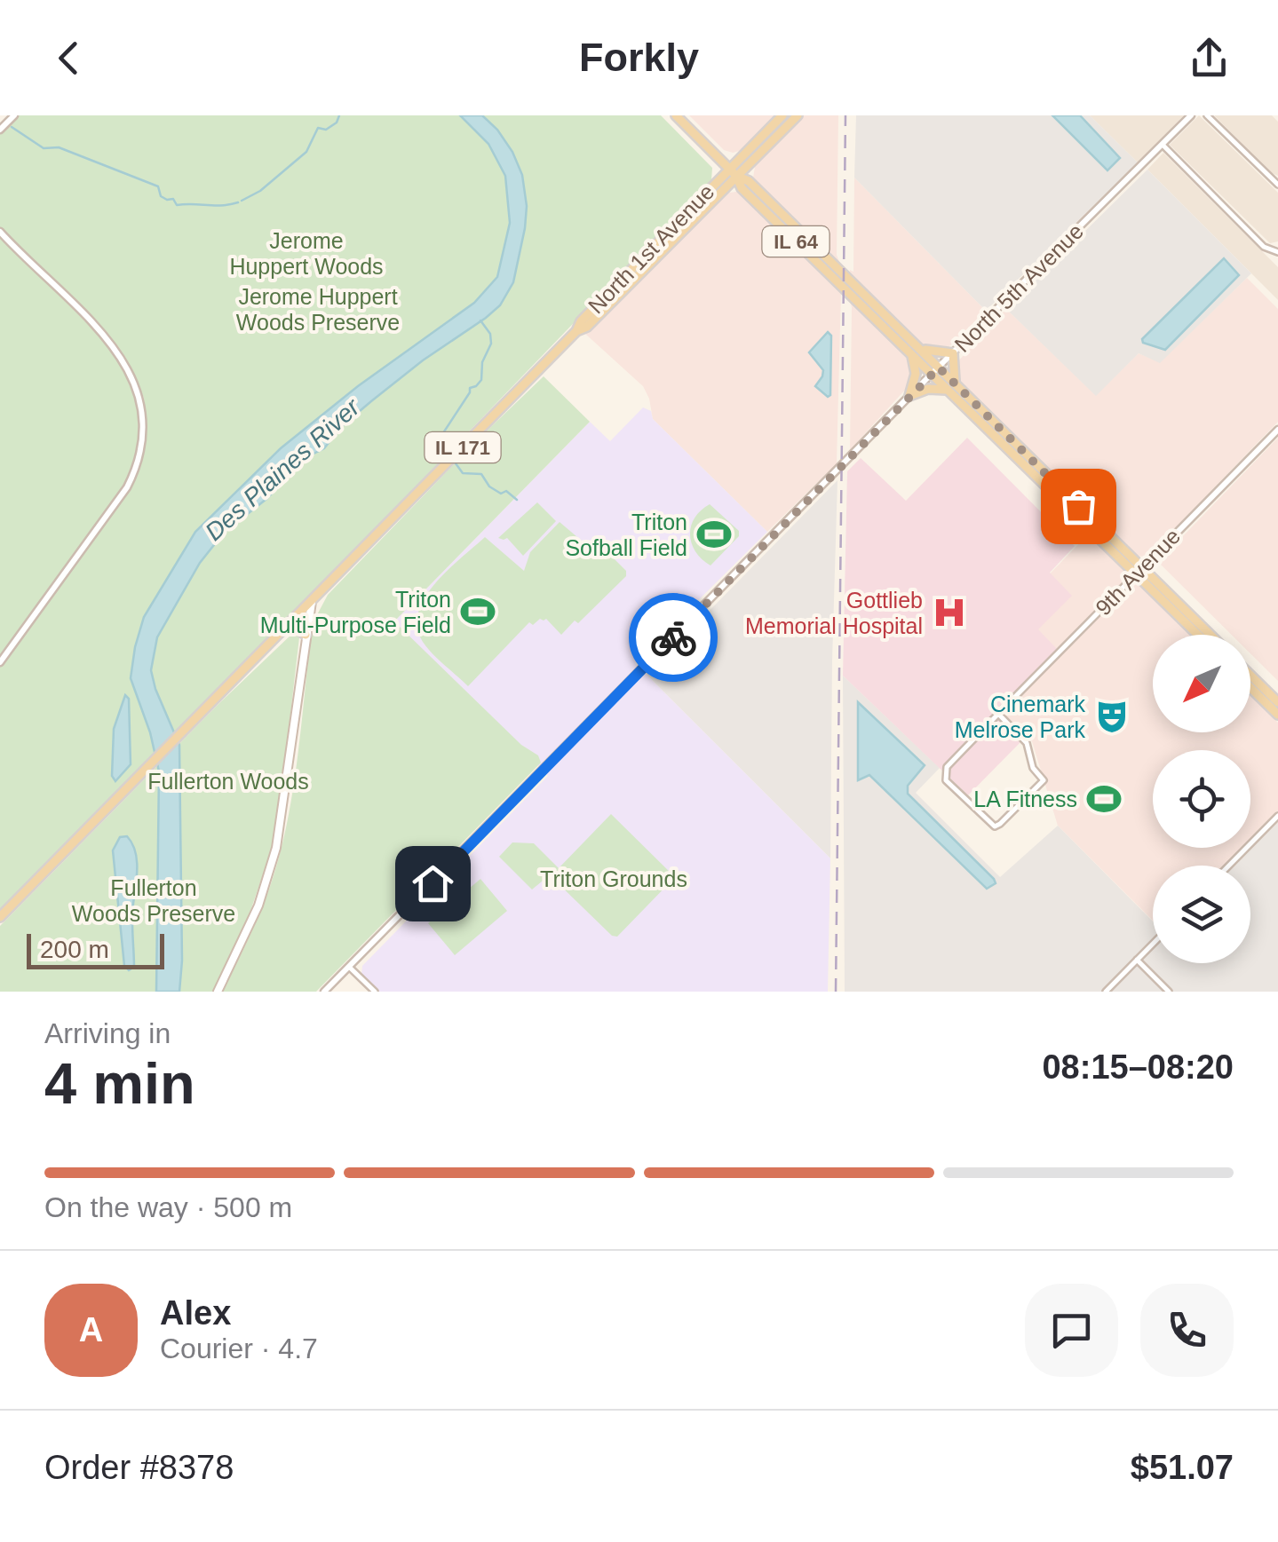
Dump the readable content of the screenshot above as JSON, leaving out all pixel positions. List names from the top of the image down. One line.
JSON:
{"streets":{"main road":["IL 64","North 1st Avenue","IL 171"],"street":["North 5th Avenue","9th Avenue"]},"crossings":[["IL 64","North 1st Avenue"],["IL 64","North 5th Avenue"],["IL 64","IL 171"],["IL 64","9th Avenue"],["North 1st Avenue","IL 171"]],"water":["Des Plaines River"],"parks":["Jerome Huppert Woods","Jerome Huppert Woods Preserve","Fullerton Woods","Triton Grounds","Fullerton Woods Preserve"],"places":{"sports":["Triton Sofball Field","Triton Multi-Purpose Field","LA Fitness"],"hospital":["Gottlieb Memorial Hospital"],"theatre":["Cinemark Melrose Park"]},"scale_bar":"200 m","north":"bottom left","page":{"header":"Forkly","scale":"200 m","heading":["4 min","Arriving in","08:15–08:20"],"panel":["Alex","Courier · 4.7","Order #8378","$51.07"],"bar":"On the way · 500 m","round":"A"}}
